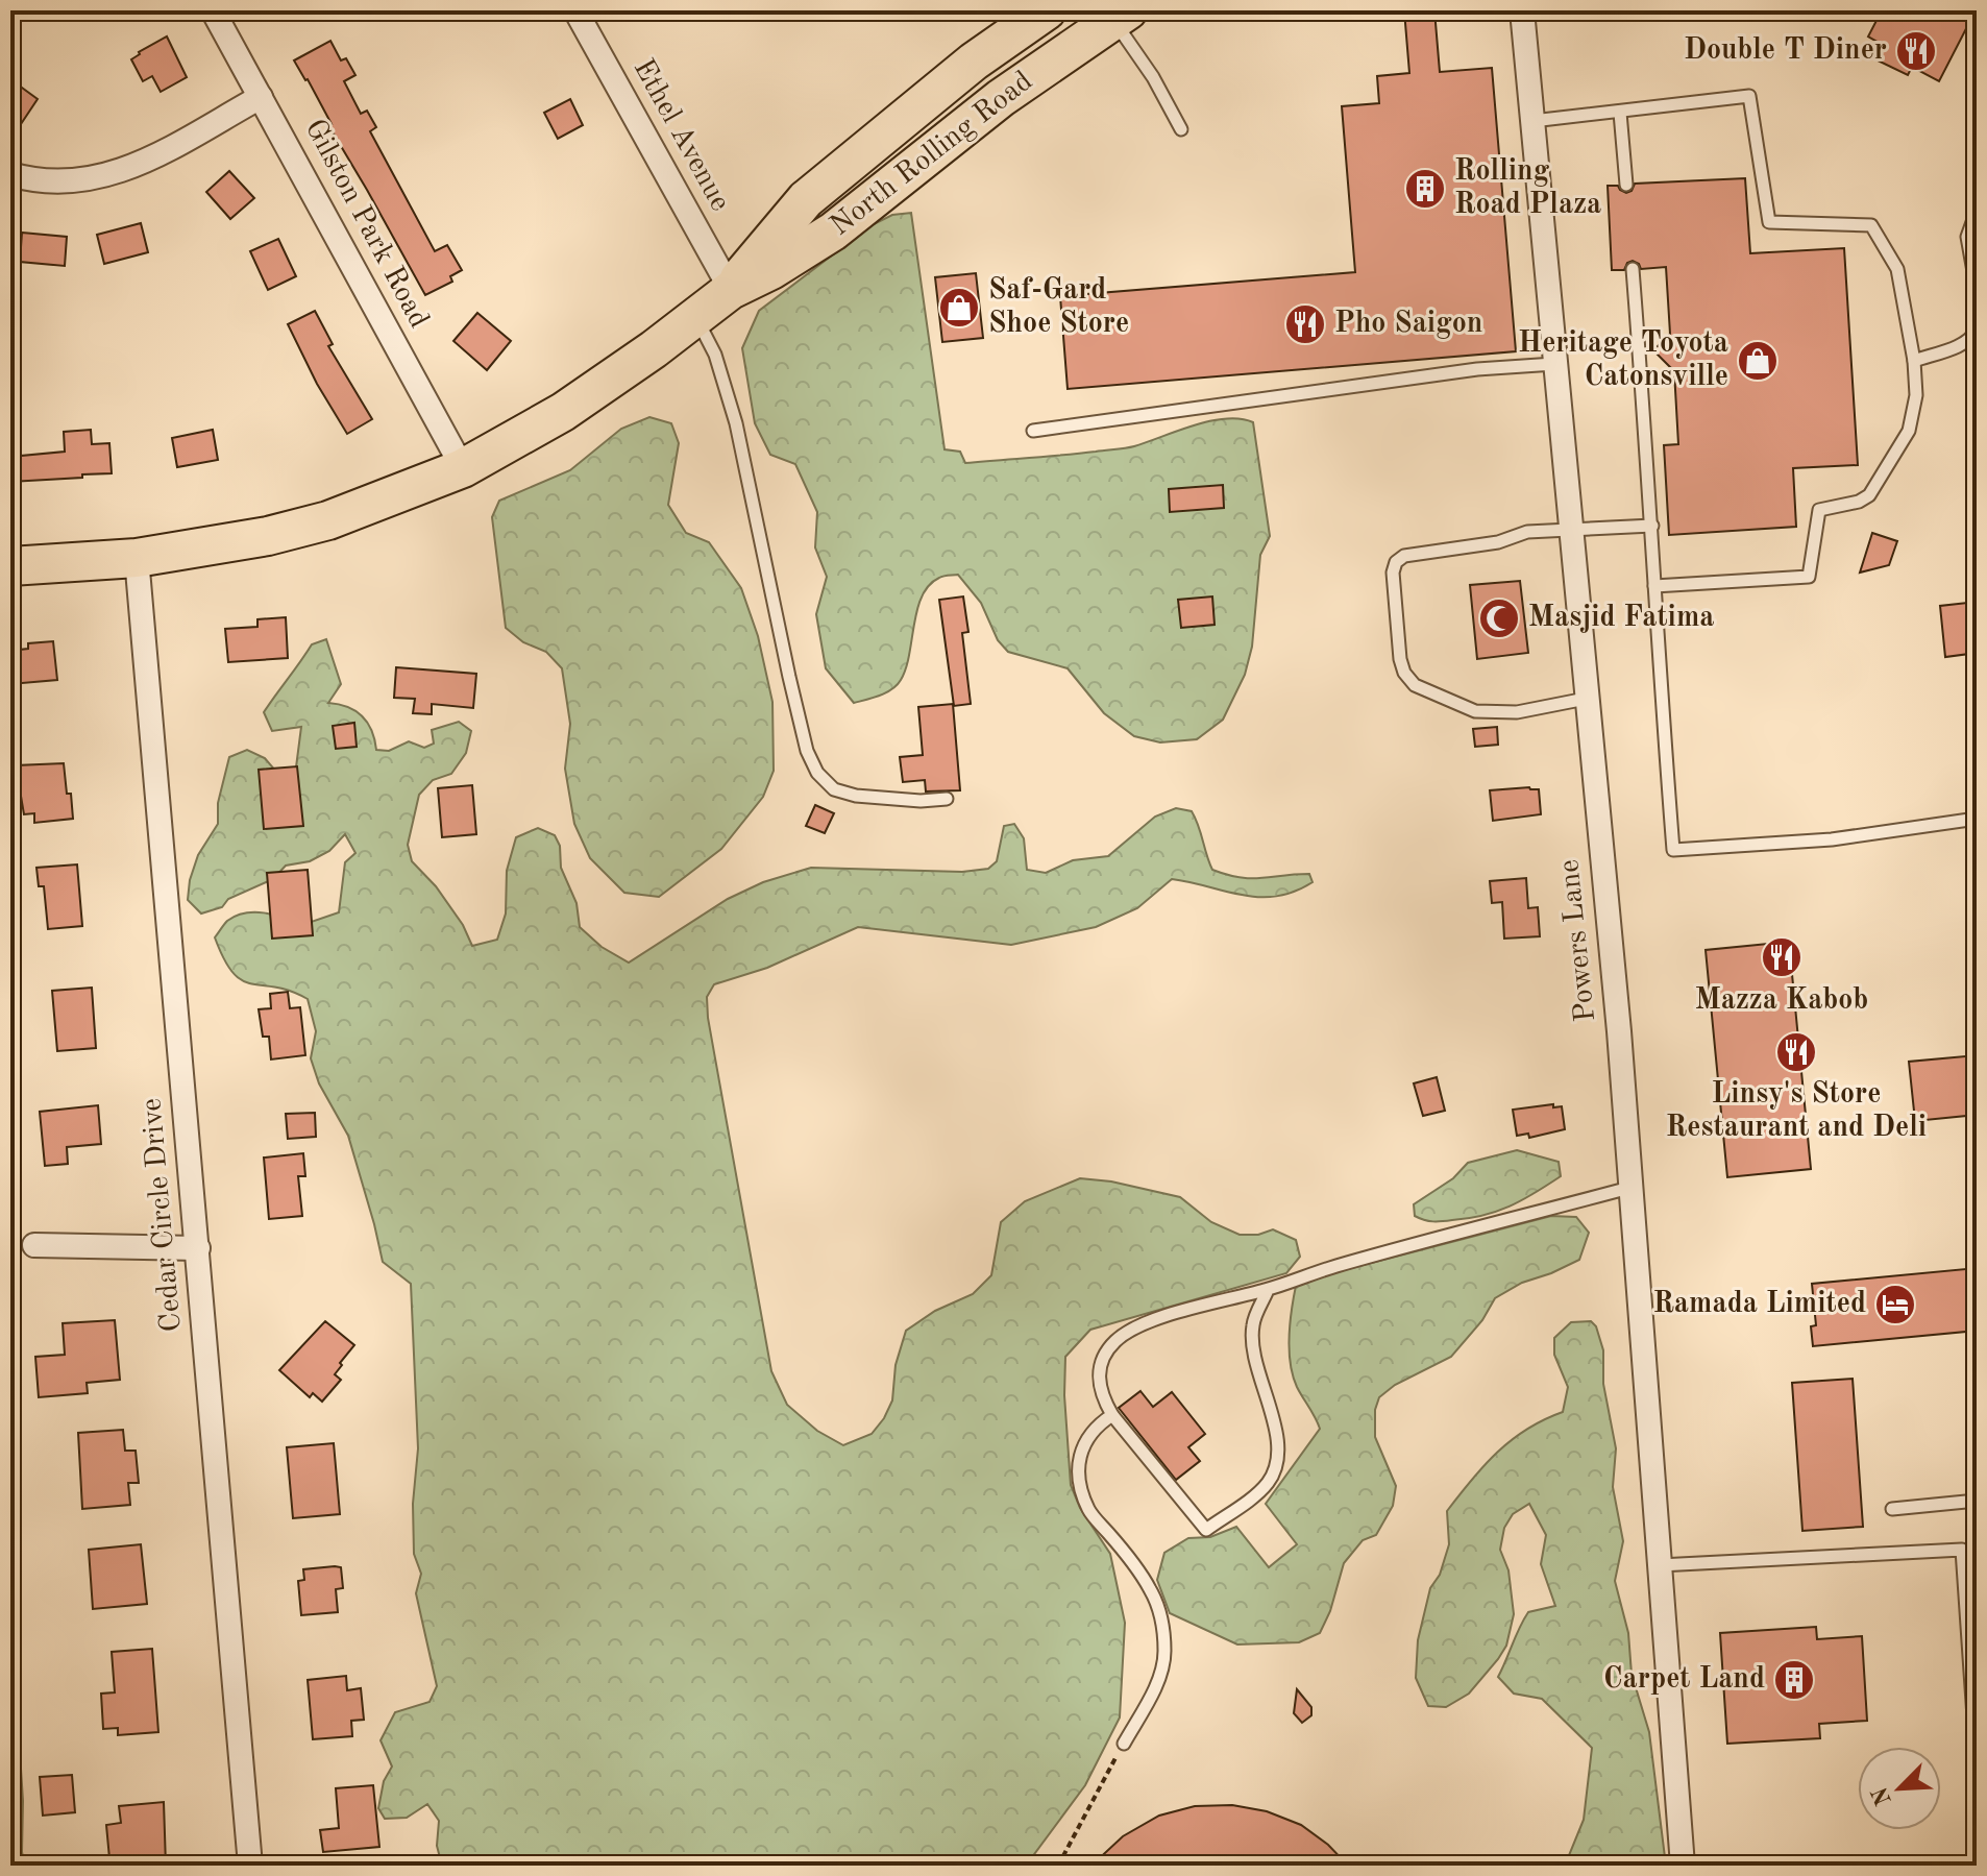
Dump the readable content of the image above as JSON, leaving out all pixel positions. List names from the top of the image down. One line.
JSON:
{"streets":{"main road":["North Rolling Road"],"street":["Ethel Avenue","Gilston Park Road","Powers Lane","Cedar Circle Drive"]},"crossings":[["Ethel Avenue","North Rolling Road"],["North Rolling Road","Gilston Park Road"],["North Rolling Road","Cedar Circle Drive"]],"places":{"restaurant":["Double T Diner","Pho Saigon","Mazza Kabob","Linsy's Store Restaurant and Deli"],"building":["Rolling Road Plaza","Carpet Land"],"shop":["Saf-Gard Shoe Store","Heritage Toyota Catonsville"],"mosque":["Masjid Fatima"],"hotel":["Ramada Limited"]},"north":"bottom left"}
